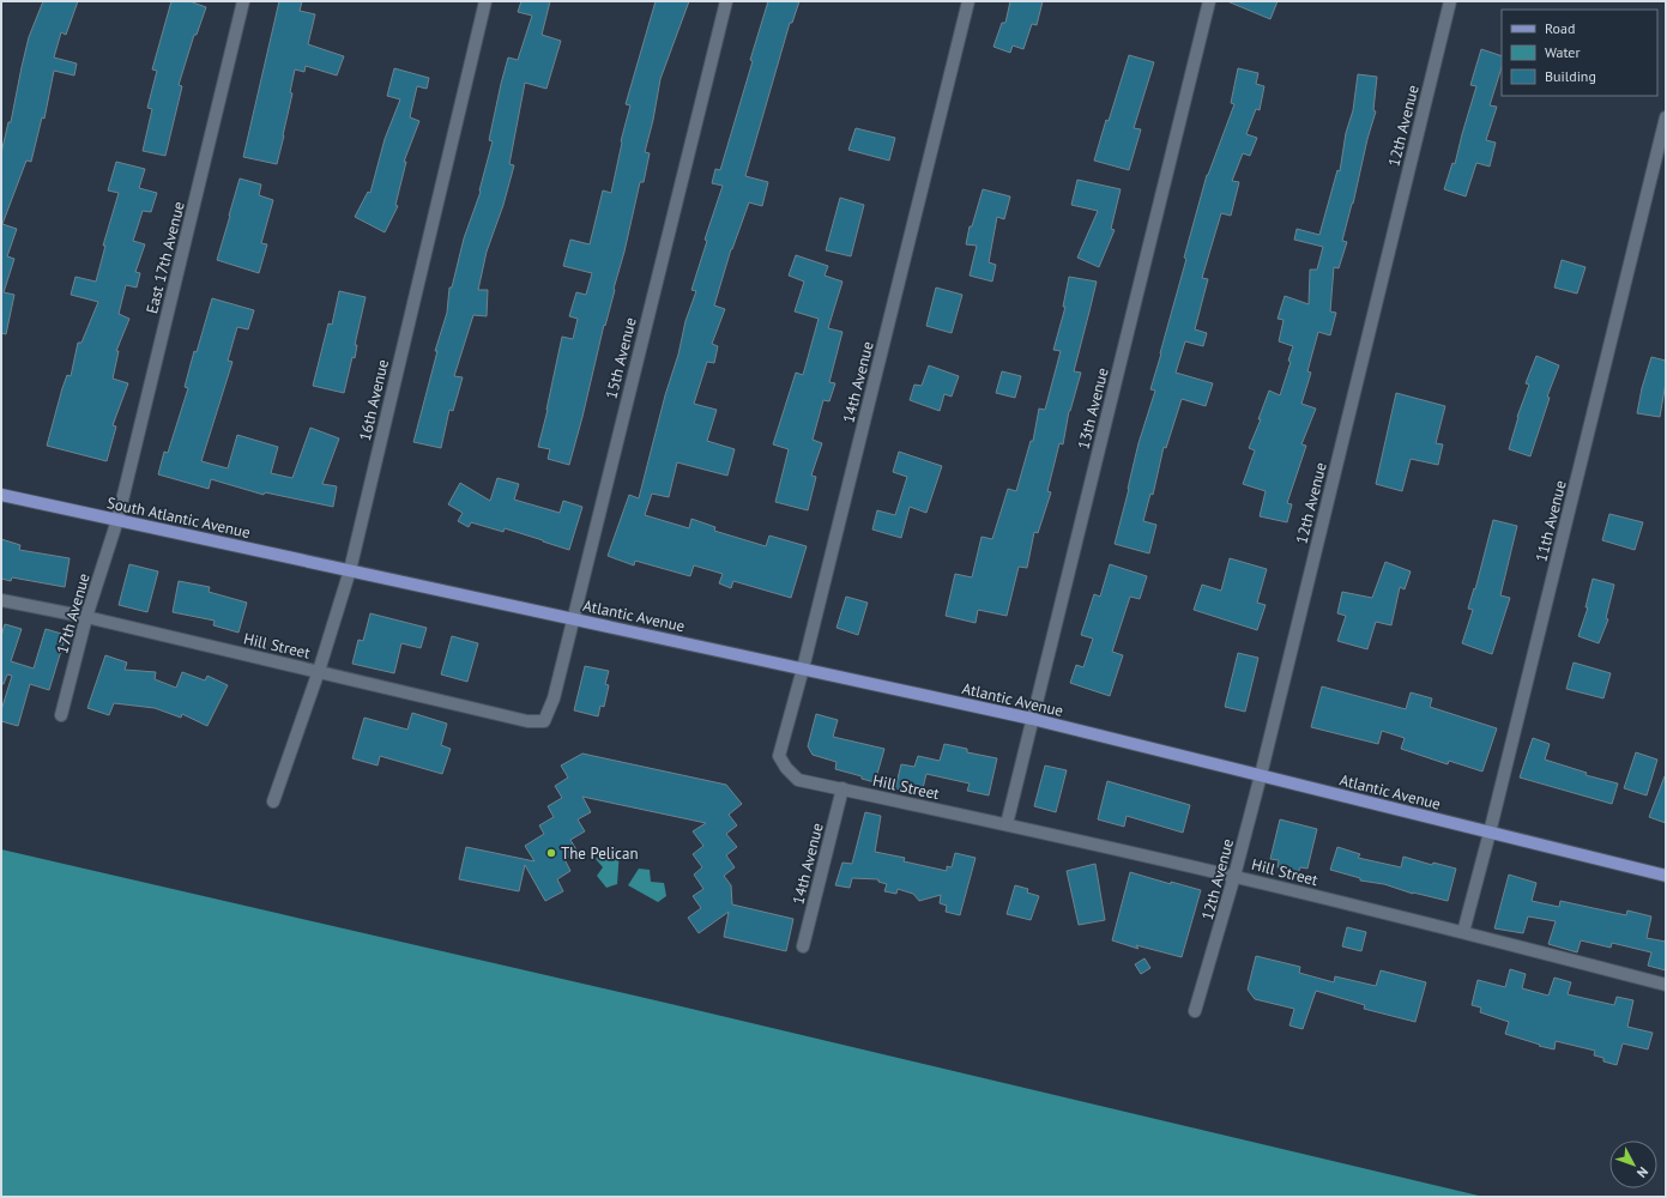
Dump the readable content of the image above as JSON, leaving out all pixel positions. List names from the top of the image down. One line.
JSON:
{"streets":{"main road":["South Atlantic Avenue","Atlantic Avenue"],"street":["12th Avenue","East 17th Avenue","15th Avenue","14th Avenue","16th Avenue","13th Avenue","11th Avenue","17th Avenue","Hill Street"]},"crossings":[["12th Avenue","Atlantic Avenue"],["12th Avenue","Hill Street"],["East 17th Avenue","South Atlantic Avenue"],["East 17th Avenue","17th Avenue"],["15th Avenue","Atlantic Avenue"],["15th Avenue","Hill Street"],["14th Avenue","Atlantic Avenue"],["14th Avenue","Hill Street"],["16th Avenue","South Atlantic Avenue"],["16th Avenue","Atlantic Avenue"],["16th Avenue","Hill Street"],["13th Avenue","Atlantic Avenue"],["13th Avenue","Hill Street"],["South Atlantic Avenue","17th Avenue"],["South Atlantic Avenue","Atlantic Avenue"],["11th Avenue","Atlantic Avenue"],["11th Avenue","Hill Street"],["17th Avenue","Hill Street"]],"places":["The Pelican"],"legend":["Road","Water","Building"],"north":"bottom right"}
